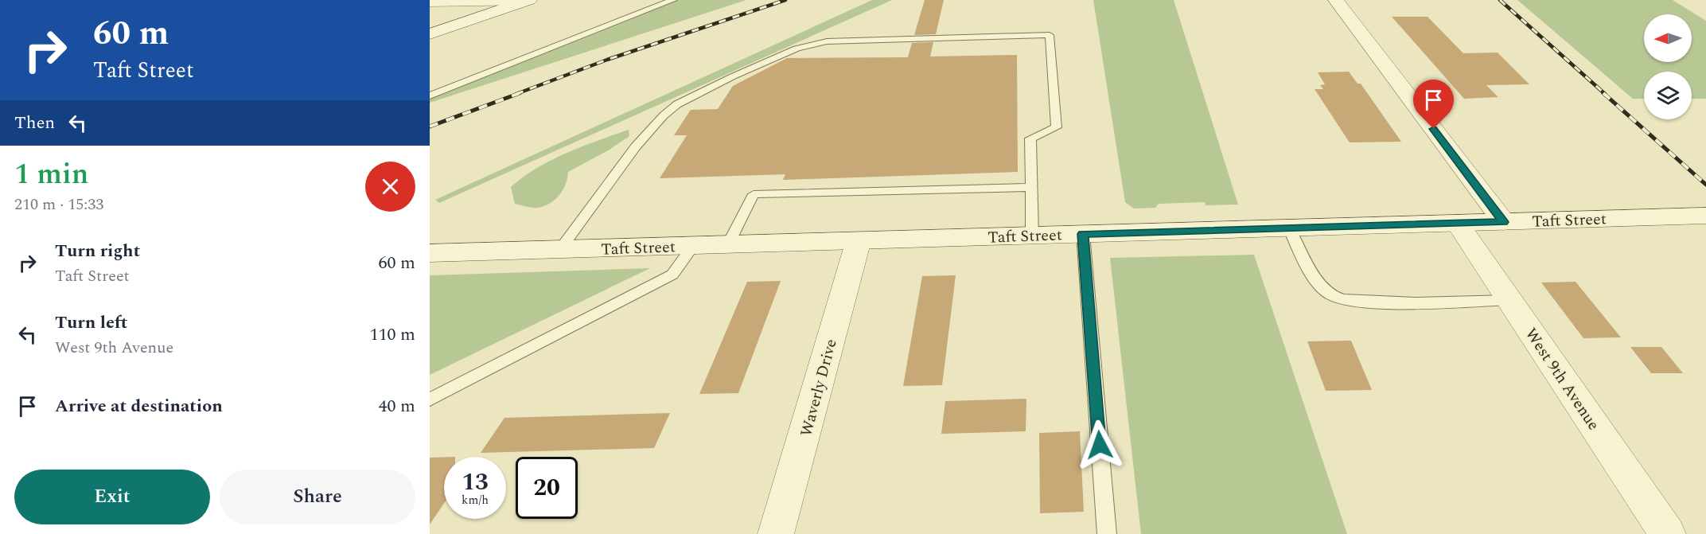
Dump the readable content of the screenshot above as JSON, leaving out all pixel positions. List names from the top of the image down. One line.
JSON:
{"streets":{"street":["Taft Street","West 9th Avenue","Waverly Drive"]},"crossings":[["Taft Street","West 9th Avenue"],["Taft Street","Waverly Drive"]],"north":"left","page":{"turn":["60 m","Taft Street"],"then":"Then","heading":["1 min","210 m · 15:33"],"list":[{"name":"Turn right","note":"Taft Street","value":"60 m"},{"name":"Turn left","note":"West 9th Avenue","value":"110 m"},{"name":"Arrive at destination","value":"40 m"}],"speed":"13 km/h","limit":"20","buttons":["Exit","Share"]}}
